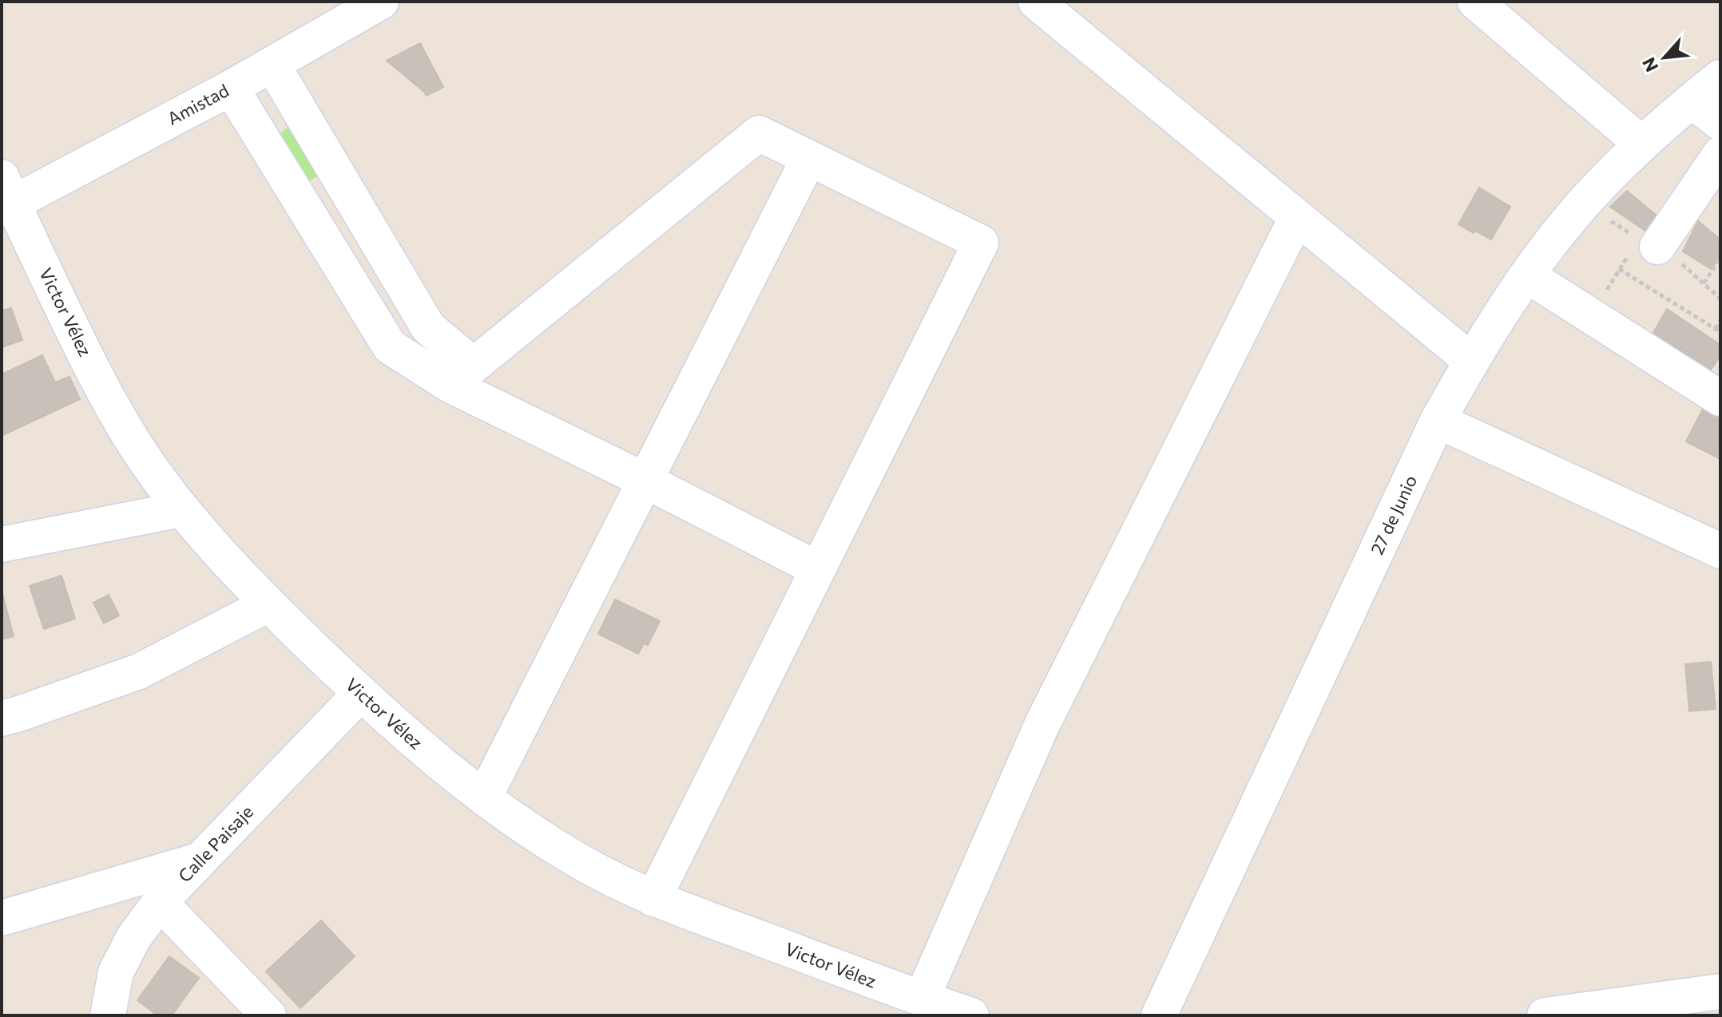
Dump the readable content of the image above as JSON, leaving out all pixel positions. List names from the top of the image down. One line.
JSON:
{"streets":{"street":["Amistad","Victor Vélez","27 de Junio","Calle Paisaje"]},"crossings":[["Amistad","Victor Vélez"],["Victor Vélez","Calle Paisaje"]],"north":"bottom left"}
